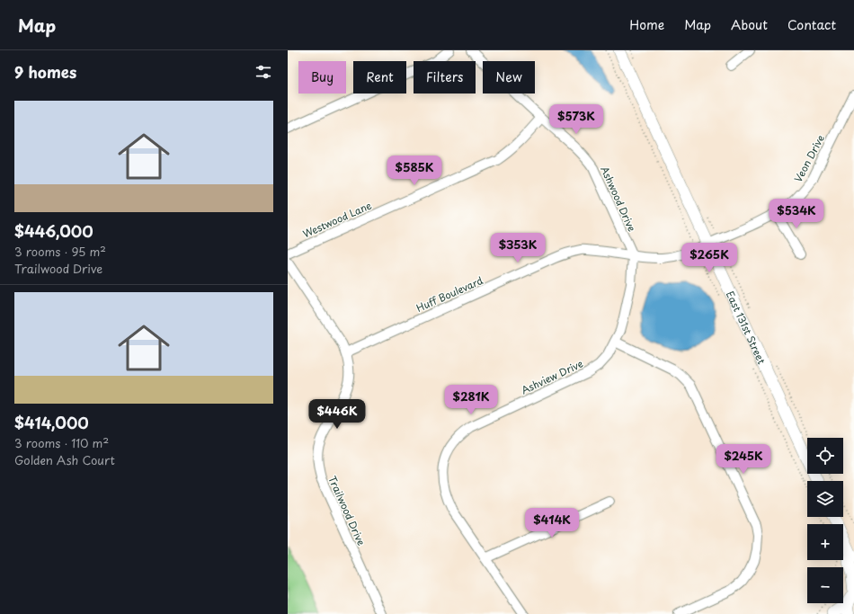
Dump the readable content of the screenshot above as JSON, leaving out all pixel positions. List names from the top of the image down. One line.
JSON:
{"streets":{"street":["Veon Drive","Ashwood Drive","Westwood Lane","Huff Boulevard","East 131st Street","Ashview Drive","Trailwood Drive"]},"crossings":[["Veon Drive","Huff Boulevard"],["Veon Drive","East 131st Street"],["Ashwood Drive","Westwood Lane"],["Ashwood Drive","Huff Boulevard"],["Ashwood Drive","Ashview Drive"],["Huff Boulevard","East 131st Street"],["Huff Boulevard","Ashview Drive"],["Huff Boulevard","Trailwood Drive"]],"page":{"header":"Map","nav":["Home","Map","About","Contact"],"heading":"9 homes","chip":["Buy","Rent","Filters","New"],"list":[{"name":"$446,000","note":"3 rooms · 95 m² · Trailwood Drive"},{"name":"$414,000","note":"3 rooms · 110 m² · Golden Ash Court"}],"price":["$573K","$585K","$534K","$353K","$265K","$281K","$446K","$245K","$414K"],"map_buttons":["+","−"]}}
